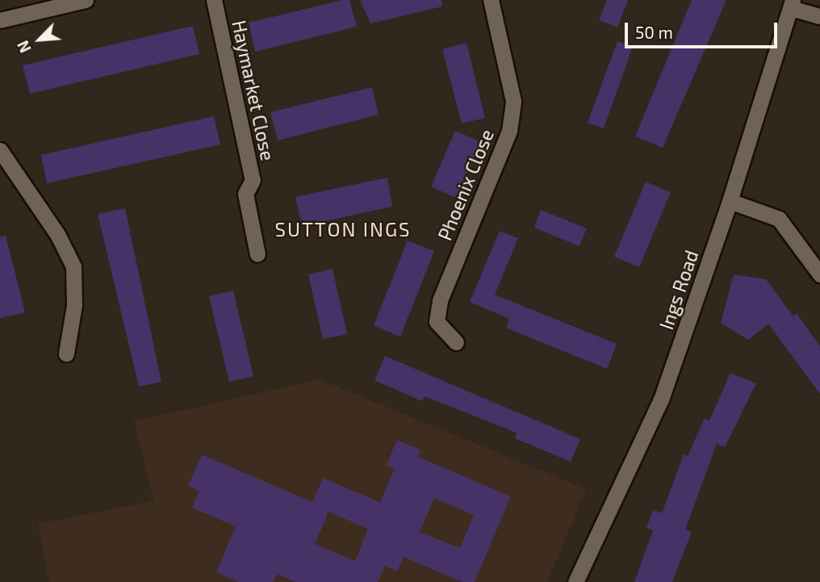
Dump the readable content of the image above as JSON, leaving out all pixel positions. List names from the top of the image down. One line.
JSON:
{"streets":{"street":["Haymarket Close","Phoenix Close","Ings Road"]},"districts":["SUTTON INGS"],"scale_bar":"50 m","north":"bottom left"}
